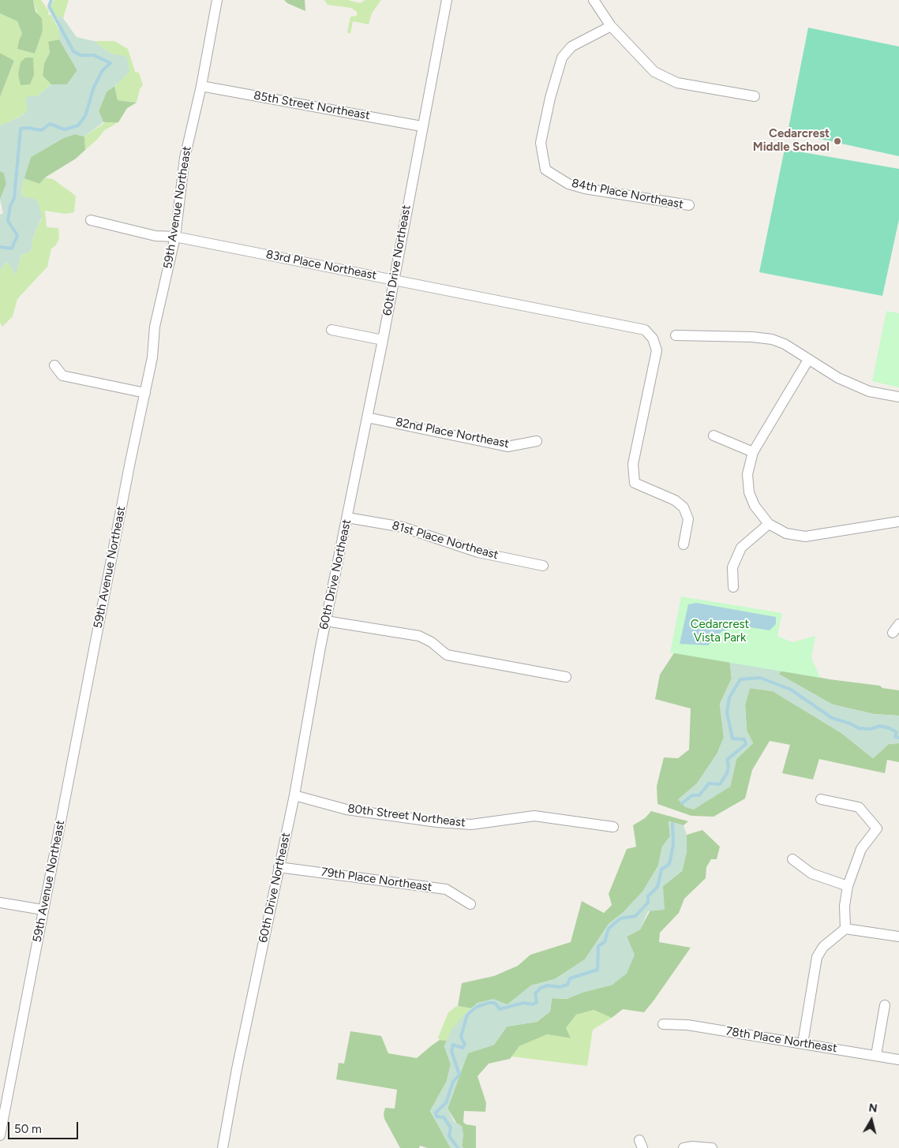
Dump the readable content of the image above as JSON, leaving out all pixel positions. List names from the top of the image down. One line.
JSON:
{"streets":{"street":["85th Street Northeast","84th Place Northeast","59th Avenue Northeast","60th Drive Northeast","83rd Place Northeast","82nd Place Northeast","81st Place Northeast","80th Street Northeast","79th Place Northeast","78th Place Northeast"]},"crossings":[["85th Street Northeast","59th Avenue Northeast"],["85th Street Northeast","60th Drive Northeast"],["59th Avenue Northeast","83rd Place Northeast"],["60th Drive Northeast","83rd Place Northeast"],["60th Drive Northeast","82nd Place Northeast"],["60th Drive Northeast","81st Place Northeast"],["60th Drive Northeast","80th Street Northeast"],["60th Drive Northeast","79th Place Northeast"]],"parks":["Cedarcrest Vista Park"],"places":["Cedarcrest Middle School"],"scale_bar":"50 m","north":"top"}
